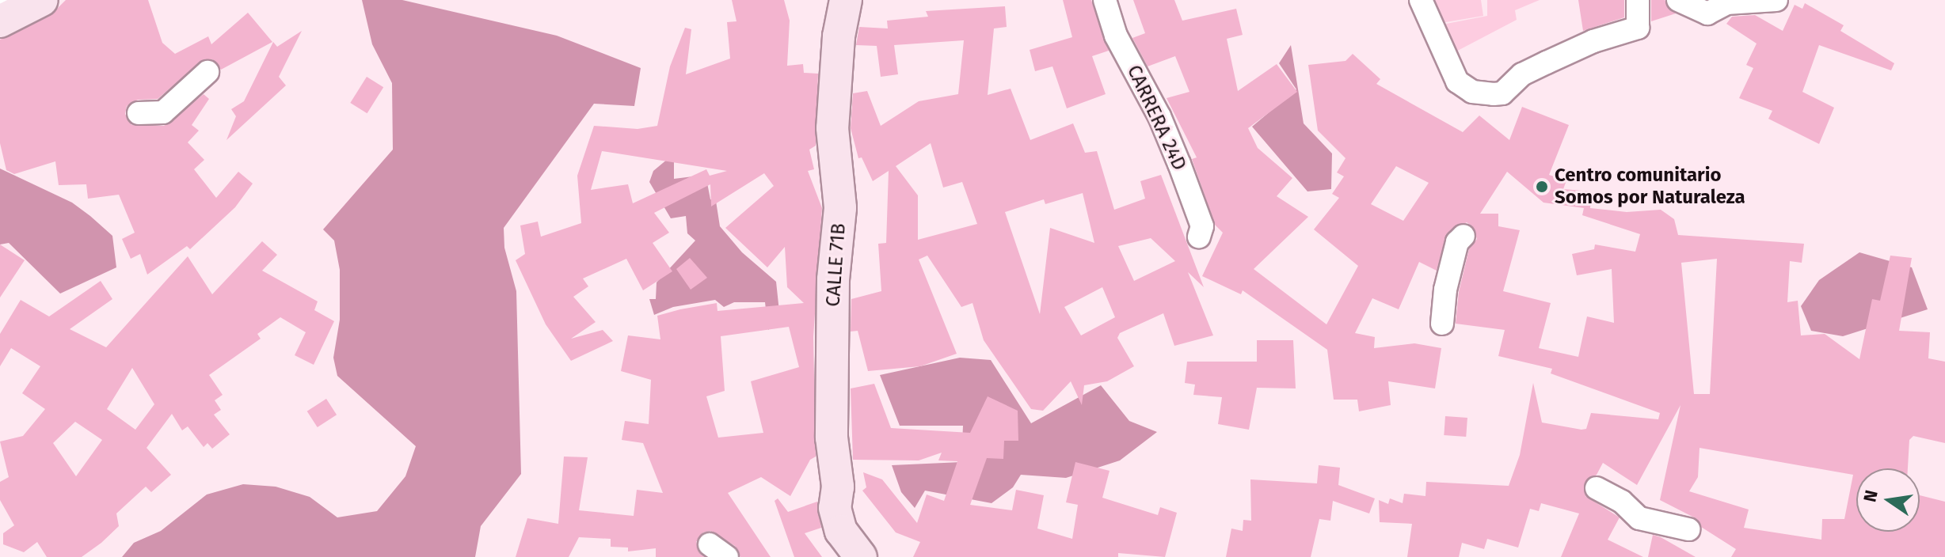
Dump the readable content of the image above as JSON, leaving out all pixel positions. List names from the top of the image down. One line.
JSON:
{"streets":{"street":["CARRERA 24D","CALLE 71B"]},"places":["Centro comunitario Somos por Naturaleza"],"north":"left"}
